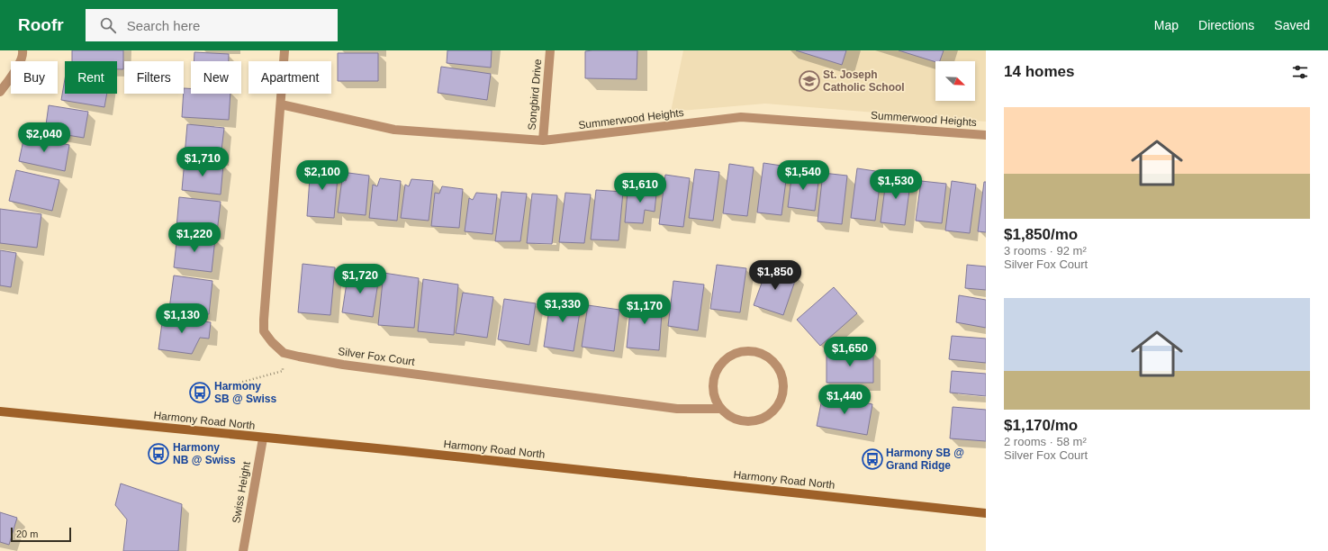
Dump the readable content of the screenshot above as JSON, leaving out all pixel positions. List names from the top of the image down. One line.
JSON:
{"streets":{"main road":["Harmony Road North"],"street":["Songbird Drive","Summerwood Heights","Silver Fox Court","Swiss Height"]},"crossings":[["Songbird Drive","Summerwood Heights"],["Harmony Road North","Swiss Height"]],"places":{"school or university":["St. Joseph Catholic School"],"bus stop":["Harmony SB @ Swiss","Harmony NB @ Swiss","Harmony SB @ Grand Ridge"]},"scale_bar":"20 m","north":"bottom right","page":{"header":"Roofr","search":"Search here","nav":["Map","Directions","Saved"],"heading":"14 homes","chip":["Buy","Rent","Filters","New","Apartment"],"list":[{"name":"$1,850/mo","note":"3 rooms · 92 m² · Silver Fox Court"},{"name":"$1,170/mo","note":"2 rooms · 58 m² · Silver Fox Court"}],"price":["$2,040","$1,710","$2,100","$1,540","$1,530","$1,610","$1,220","$1,850","$1,720","$1,330","$1,170","$1,130","$1,650","$1,440"],"scale":"20 m"}}
